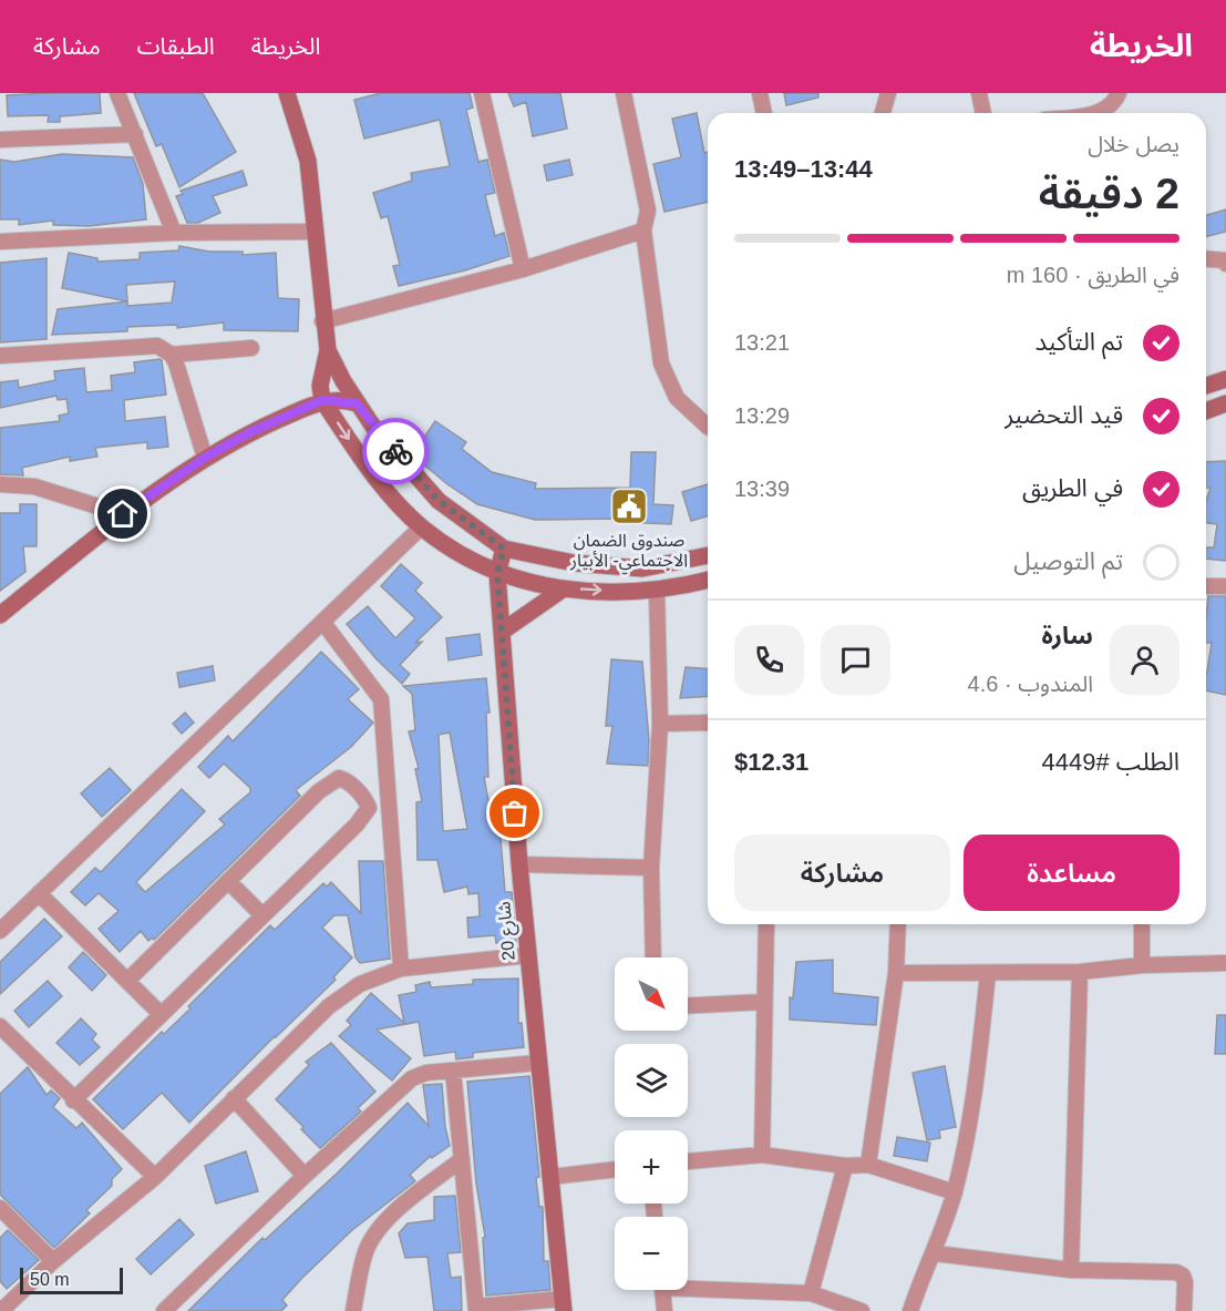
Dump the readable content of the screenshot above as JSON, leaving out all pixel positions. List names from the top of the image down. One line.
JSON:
{"streets":{"street":["شارع 20"]},"places":{"public building":["صندوق الضمان الاجتماعي- الأبيار"]},"scale_bar":"50 m","north":"bottom right","page":{"header":"الخريطة","nav":["الخريطة","الطبقات","مشاركة"],"heading":["2 دقيقة","يصل خلال","13:44–13:49"],"panel":["سارة","المندوب · 4.6","الطلب #4449","$12.31"],"bar":"في الطريق · 160 m","list":[["تم التأكيد","13:21"],["قيد التحضير","13:29"],["في الطريق","13:39"],"تم التوصيل"],"buttons":["مساعدة","مشاركة"],"map_buttons":["+","−"],"scale":"50 m"}}
